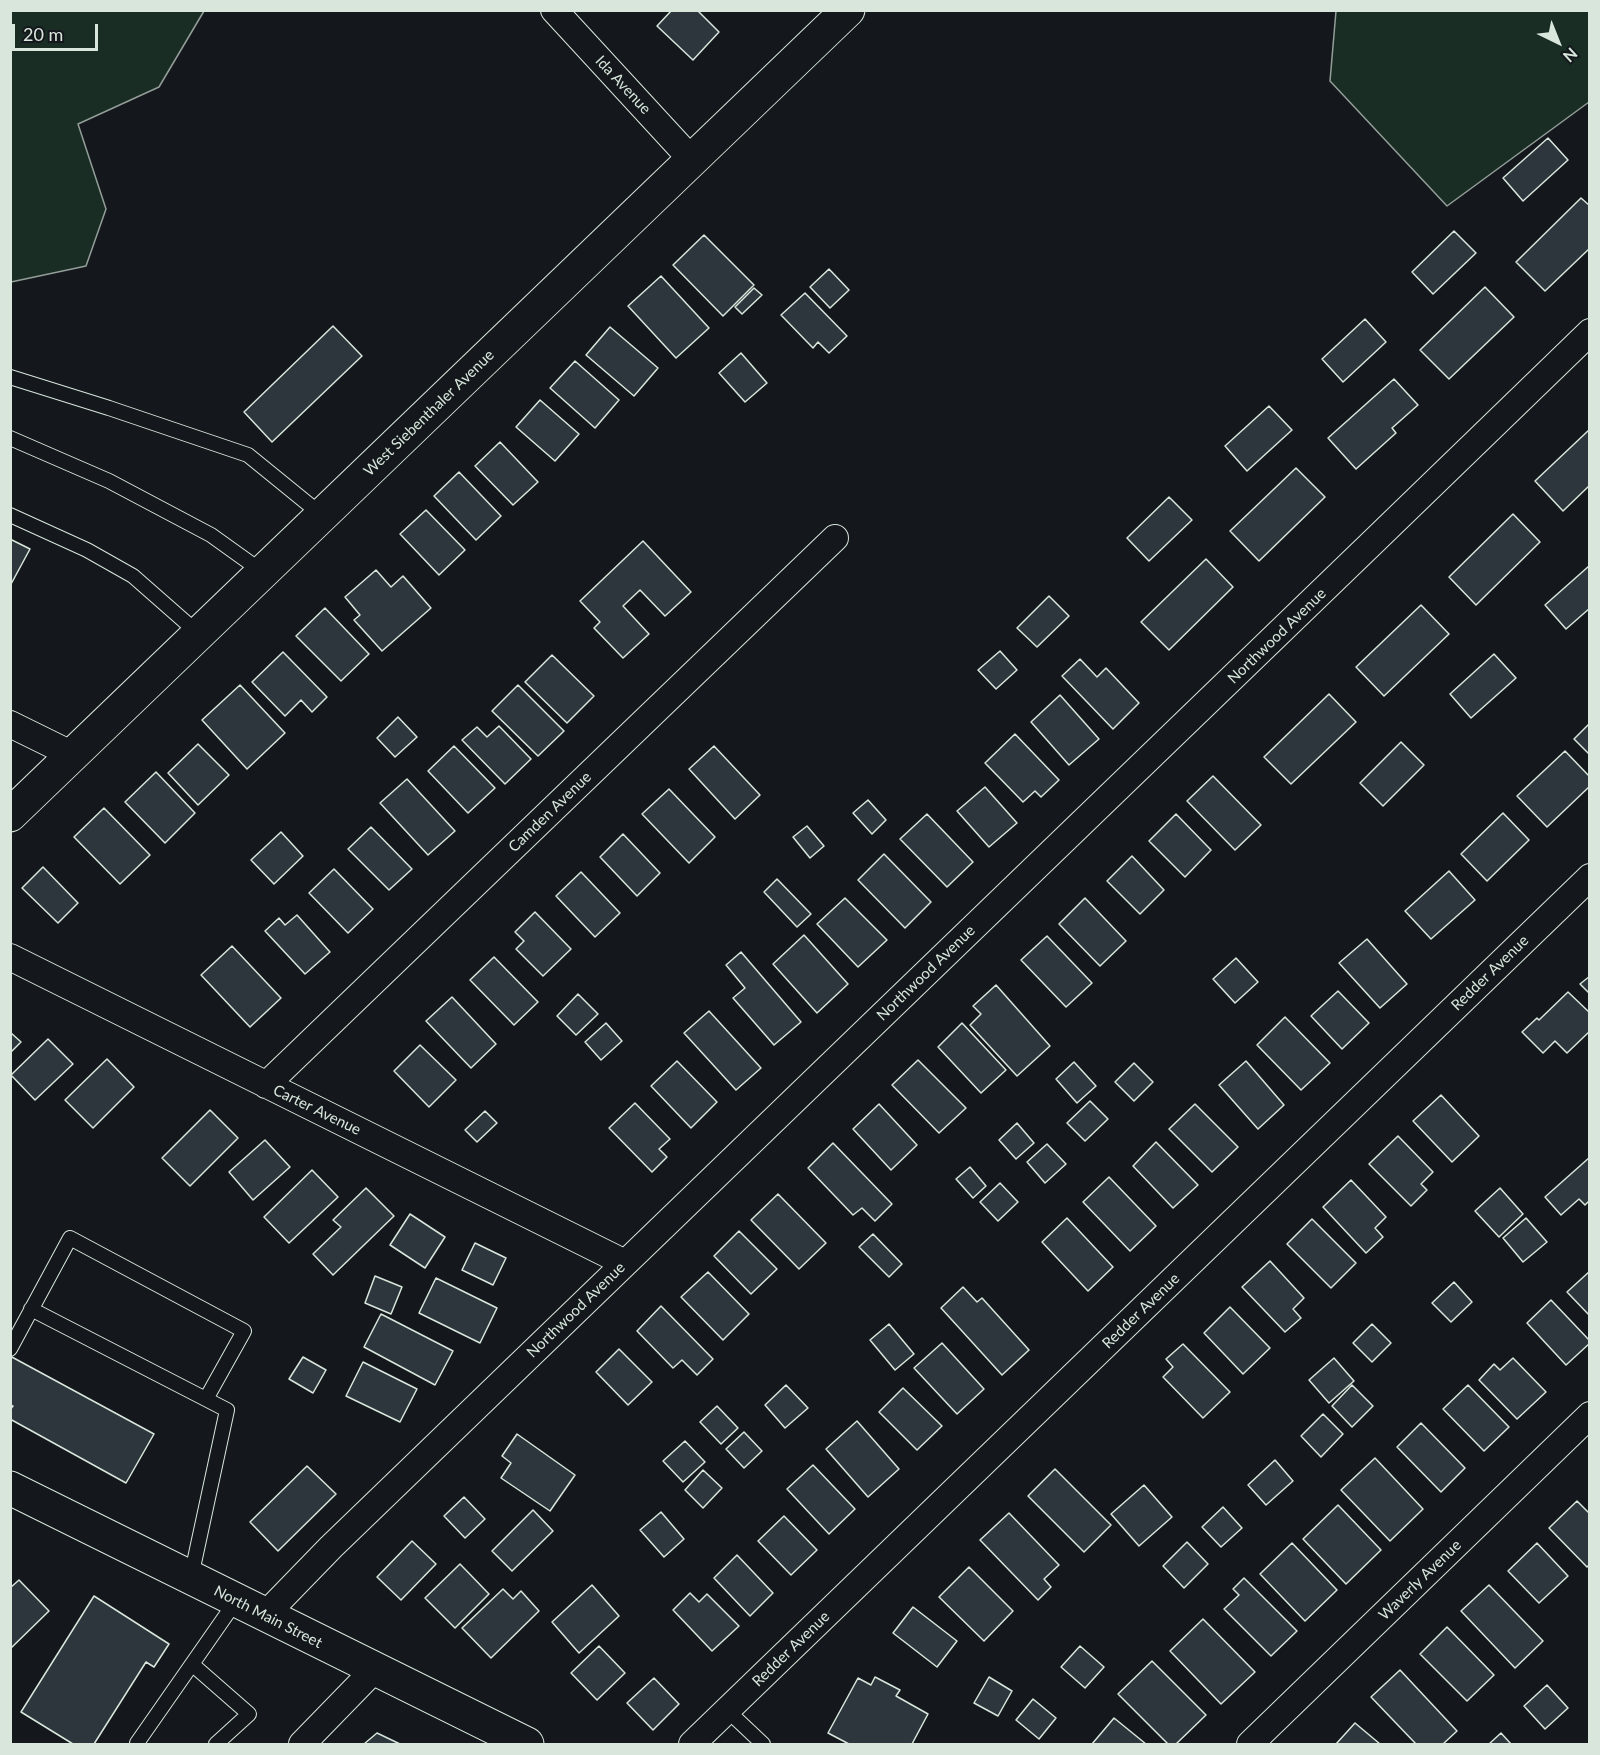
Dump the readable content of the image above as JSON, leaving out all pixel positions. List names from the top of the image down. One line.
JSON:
{"streets":{"main road":["West Siebenthaler Avenue","North Main Street"],"street":["Ida Avenue","Northwood Avenue","Camden Avenue","Redder Avenue","Carter Avenue","Waverly Avenue"]},"crossings":[["Ida Avenue","West Siebenthaler Avenue"],["Northwood Avenue","Carter Avenue"],["Northwood Avenue","North Main Street"],["Camden Avenue","Carter Avenue"]],"scale_bar":"20 m","north":"bottom right"}
